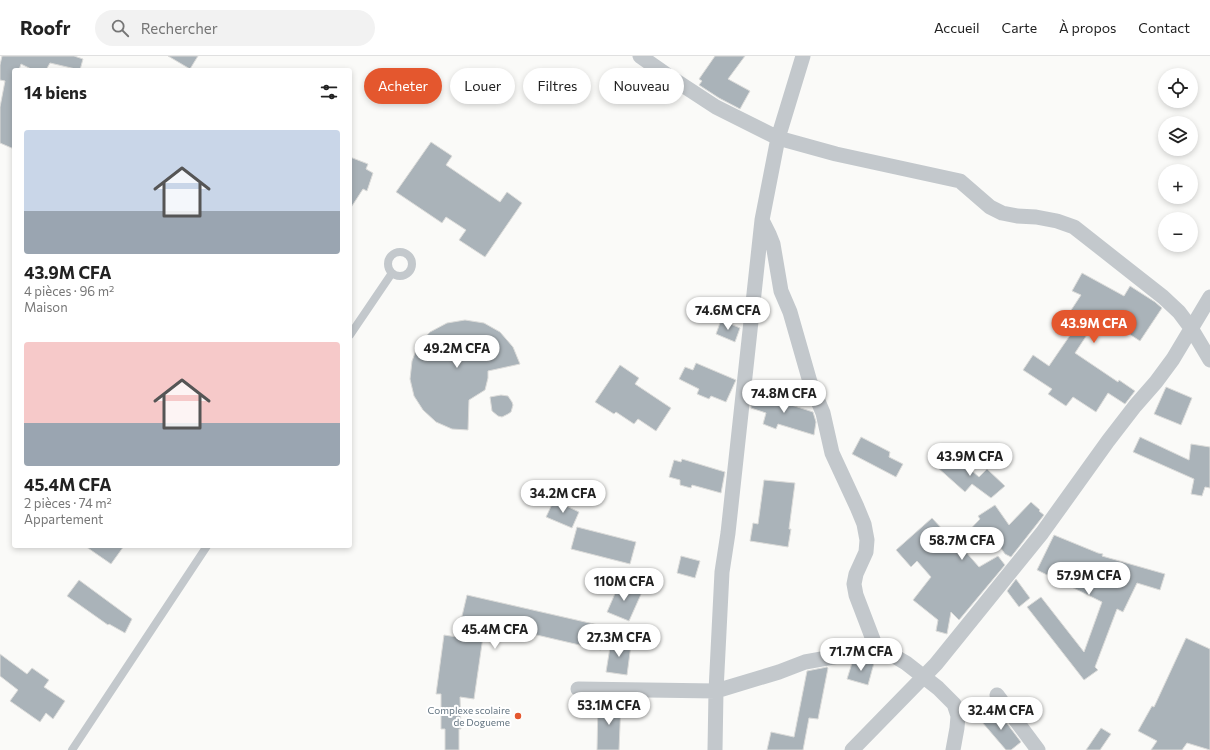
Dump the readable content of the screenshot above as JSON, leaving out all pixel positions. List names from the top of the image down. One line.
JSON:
{"places":["Complexe scolaire de Dogueme"],"page":{"header":"Roofr","search":"Rechercher","nav":["Accueil","Carte","À propos","Contact"],"map_buttons":["+","−"],"chip":["Acheter","Louer","Filtres","Nouveau"],"heading":"14 biens","list":[{"name":"43.9M CFA","note":"4 pièces · 96 m² · Maison"},{"name":"45.4M CFA","note":"2 pièces · 74 m² · Appartement"}],"price":["74.6M CFA","43.9M CFA","49.2M CFA","74.8M CFA","43.9M CFA","34.2M CFA","58.7M CFA","57.9M CFA","110M CFA","45.4M CFA","27.3M CFA","71.7M CFA","53.1M CFA","32.4M CFA"]}}
